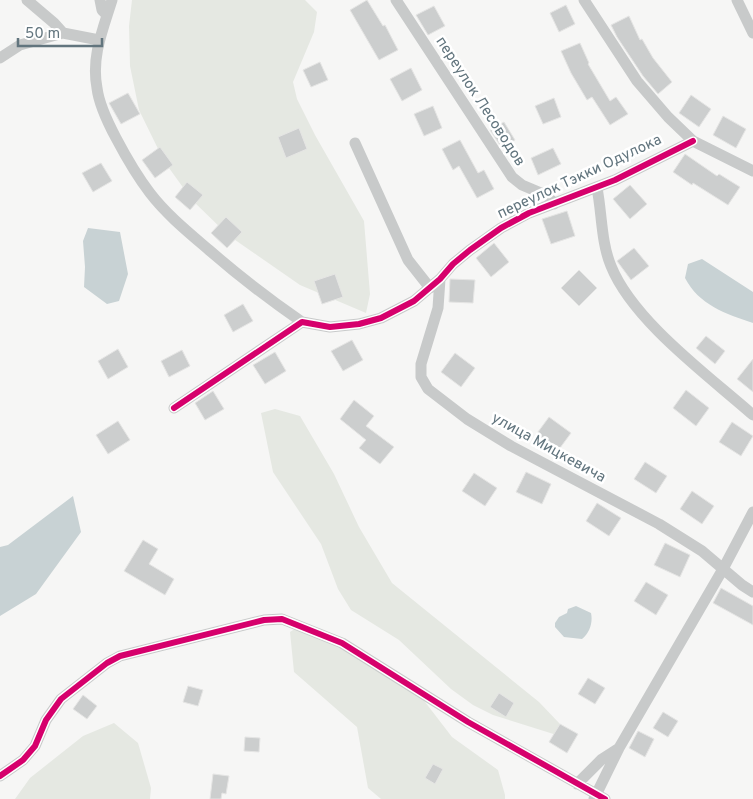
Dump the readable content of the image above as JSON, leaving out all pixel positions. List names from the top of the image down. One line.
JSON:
{"streets":{"street":["переулок Лесоводов","переулок Тэкки Одулока","улица Мицкевича"]},"crossings":[["переулок Лесоводов","переулок Тэкки Одулока"],["переулок Тэкки Одулока","улица Мицкевича"]],"scale_bar":"50 m"}
